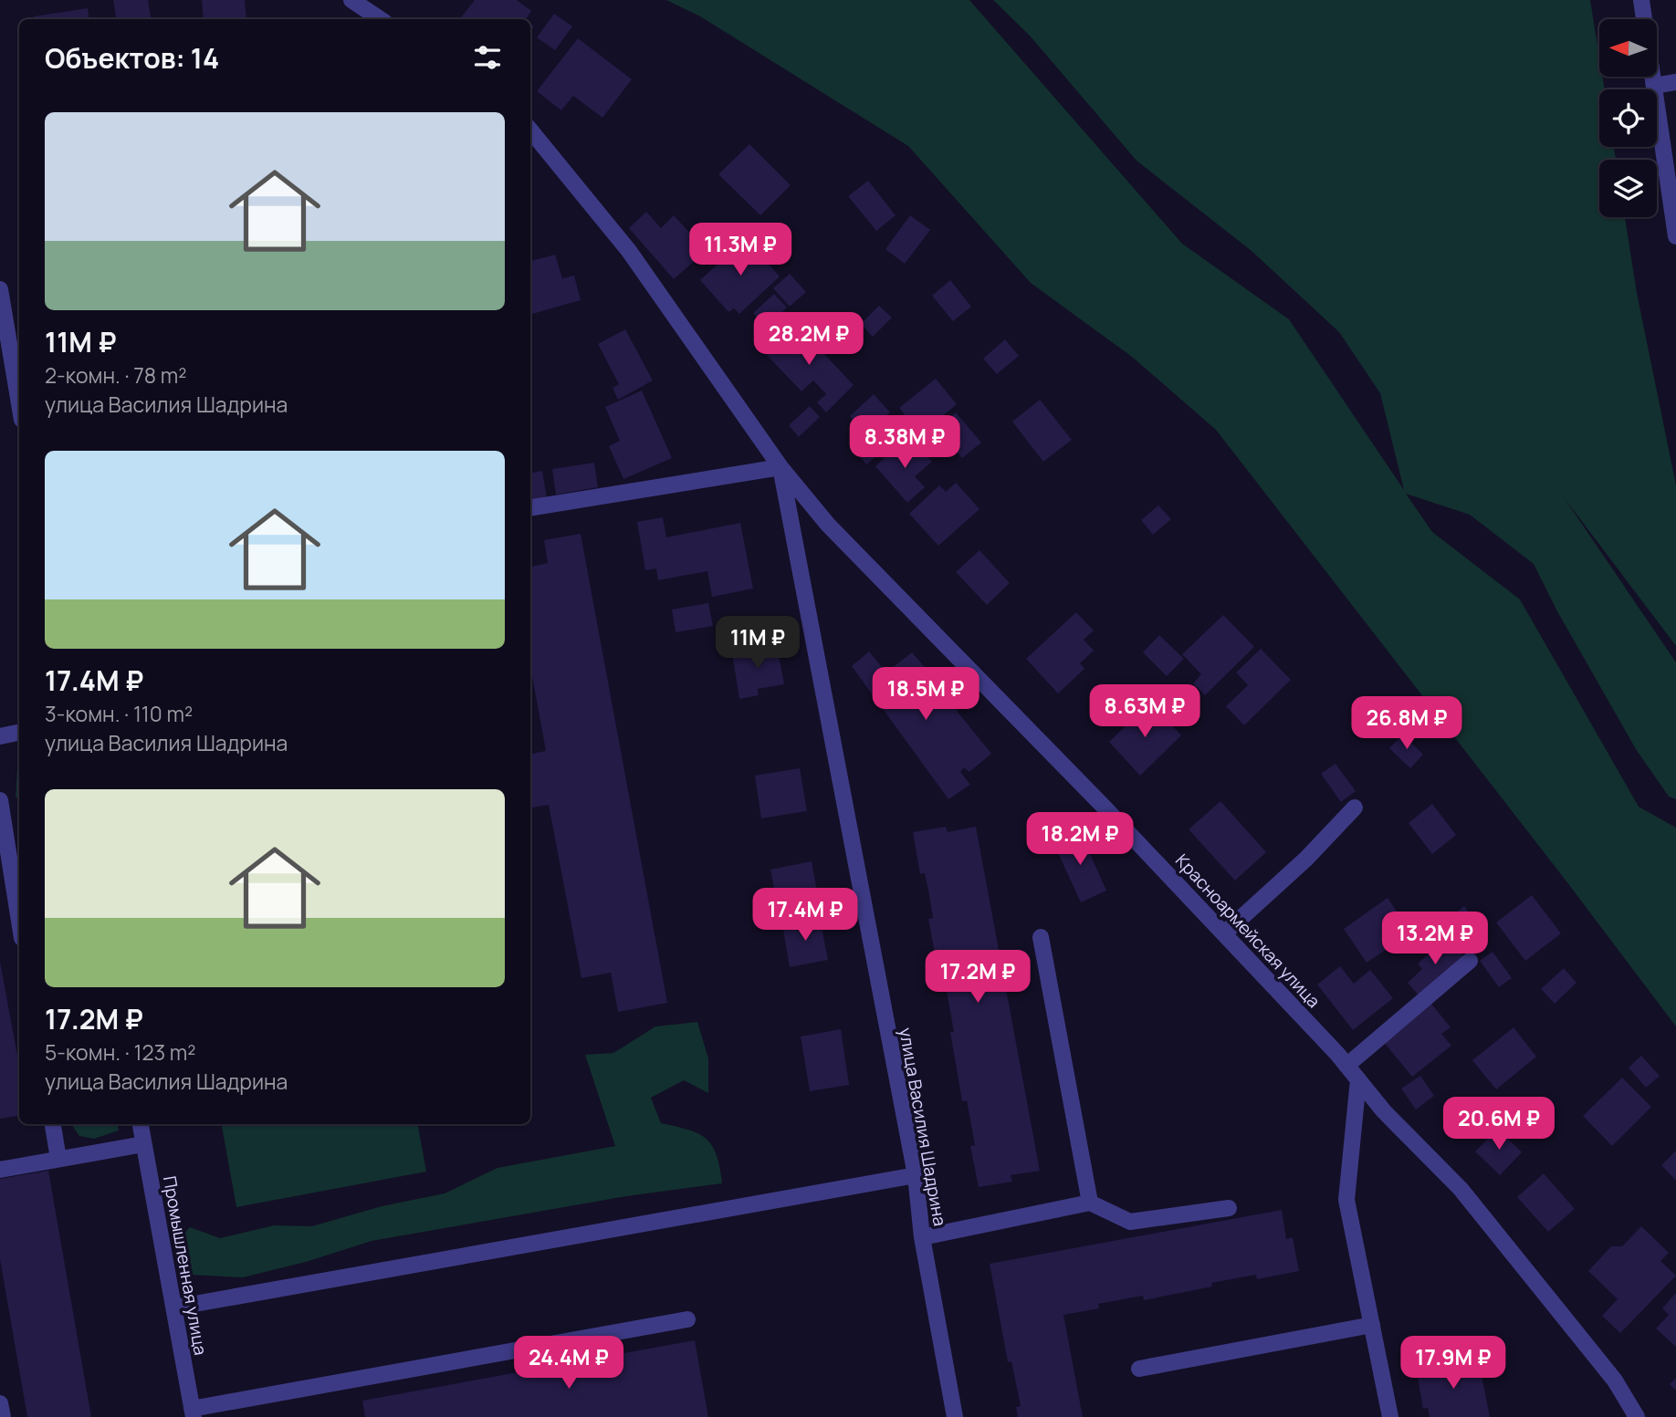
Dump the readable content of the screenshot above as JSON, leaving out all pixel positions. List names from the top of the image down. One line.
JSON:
{"streets":{"street":["Красноармейская улица","улица Василия Шадрина","Промышленная улица"]},"crossings":[["Красноармейская улица","улица Василия Шадрина"]],"north":"left","page":{"heading":"Объектов: 14","list":[{"name":"11M ₽","note":"2-комн. · 78 m² · улица Василия Шадрина"},{"name":"17.4M ₽","note":"3-комн. · 110 m² · улица Василия Шадрина"},{"name":"17.2M ₽","note":"5-комн. · 123 m² · улица Василия Шадрина"}],"price":["11.3M ₽","28.2M ₽","8.38M ₽","11M ₽","18.5M ₽","8.63M ₽","26.8M ₽","18.2M ₽","17.4M ₽","13.2M ₽","17.2M ₽","20.6M ₽","24.4M ₽","17.9M ₽"]}}
